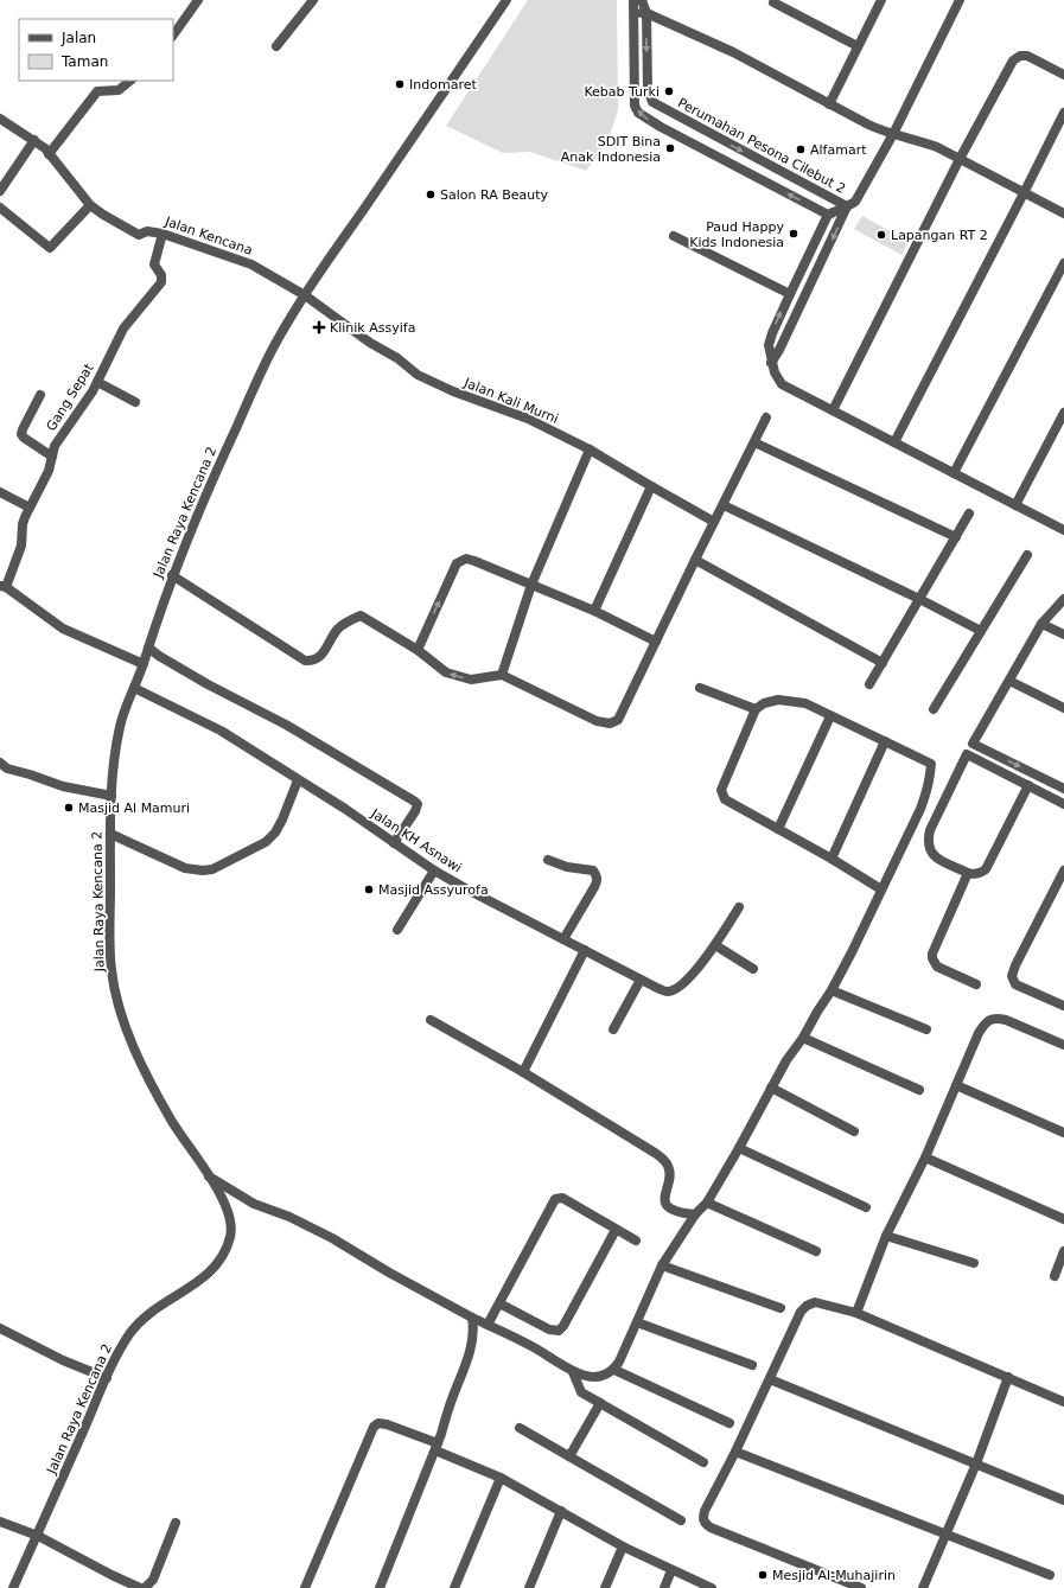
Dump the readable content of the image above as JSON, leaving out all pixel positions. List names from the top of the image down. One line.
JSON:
{"streets":{"street":["Perumahan Pesona Cilebut 2","Jalan Kencana","Gang Sepat","Jalan Kali Murni","Jalan Raya Kencana 2","Jalan KH Asnawi"]},"crossings":[["Jalan Kencana","Gang Sepat"],["Jalan Kencana","Jalan Kali Murni"],["Jalan Kencana","Jalan Raya Kencana 2"],["Jalan Kali Murni","Jalan Raya Kencana 2"],["Jalan Raya Kencana 2","Jalan KH Asnawi"]],"places":{"other":["Indomaret","Kebab Turki","SDIT Bina Anak Indonesia","Alfamart","Salon RA Beauty","Paud Happy Kids Indonesia","Lapangan RT 2","Masjid Al Mamuri","Masjid Assyurofa","Mesjid Al-Muhajirin"],"health":["Klinik Assyifa"]},"legend":["Jalan","Taman"]}
